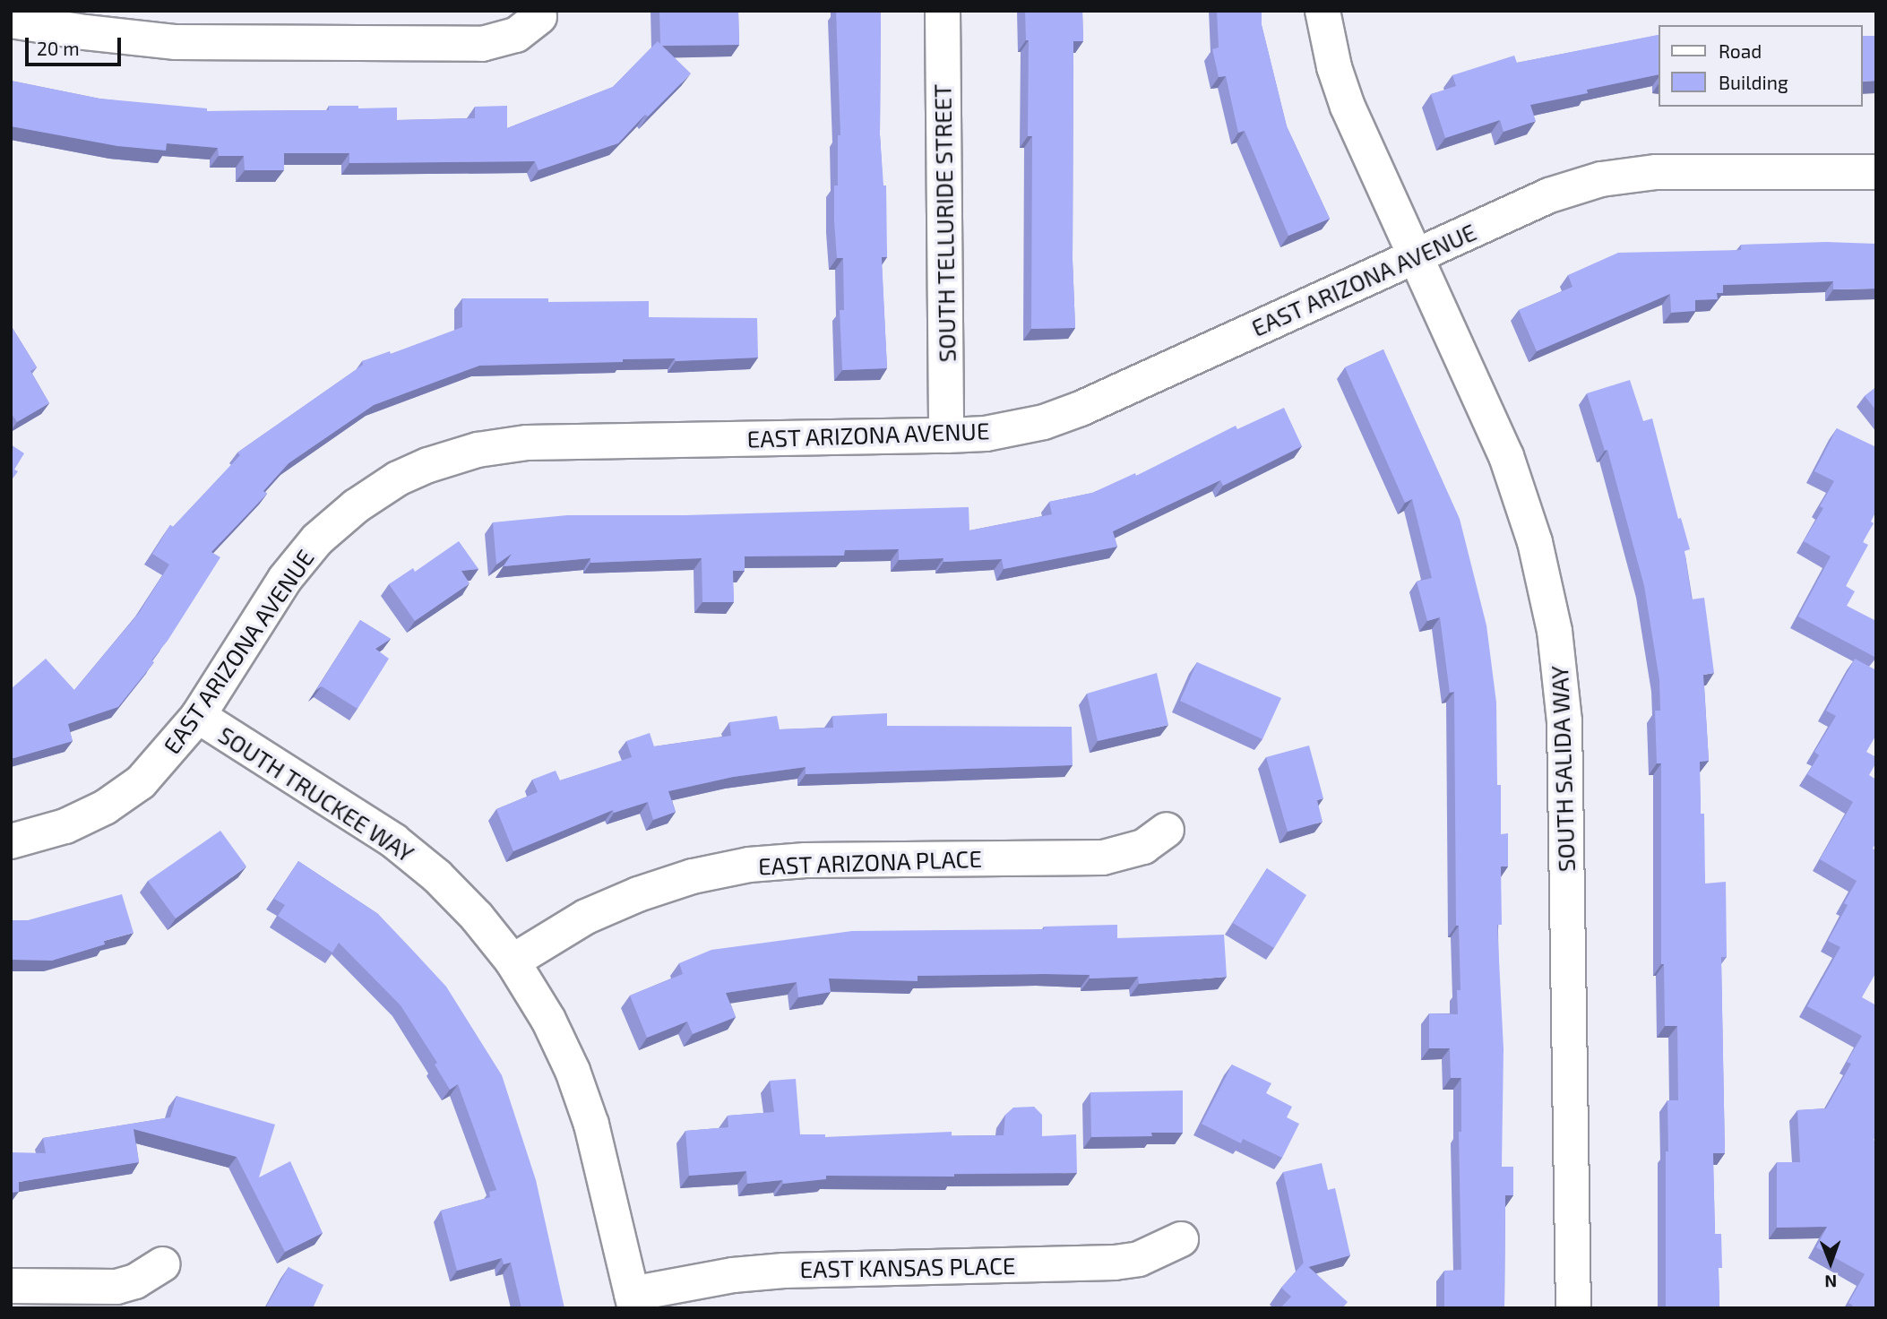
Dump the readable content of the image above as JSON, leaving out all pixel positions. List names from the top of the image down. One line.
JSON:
{"streets":{"street":["SOUTH TELLURIDE STREET","EAST ARIZONA AVENUE","SOUTH SALIDA WAY","SOUTH TRUCKEE WAY","EAST ARIZONA PLACE","EAST KANSAS PLACE"]},"crossings":[["SOUTH TELLURIDE STREET","EAST ARIZONA AVENUE"],["EAST ARIZONA AVENUE","SOUTH SALIDA WAY"],["EAST ARIZONA AVENUE","SOUTH TRUCKEE WAY"],["SOUTH TRUCKEE WAY","EAST ARIZONA PLACE"],["SOUTH TRUCKEE WAY","EAST KANSAS PLACE"]],"legend":["Road","Building"],"scale_bar":"20 m","north":"bottom"}
